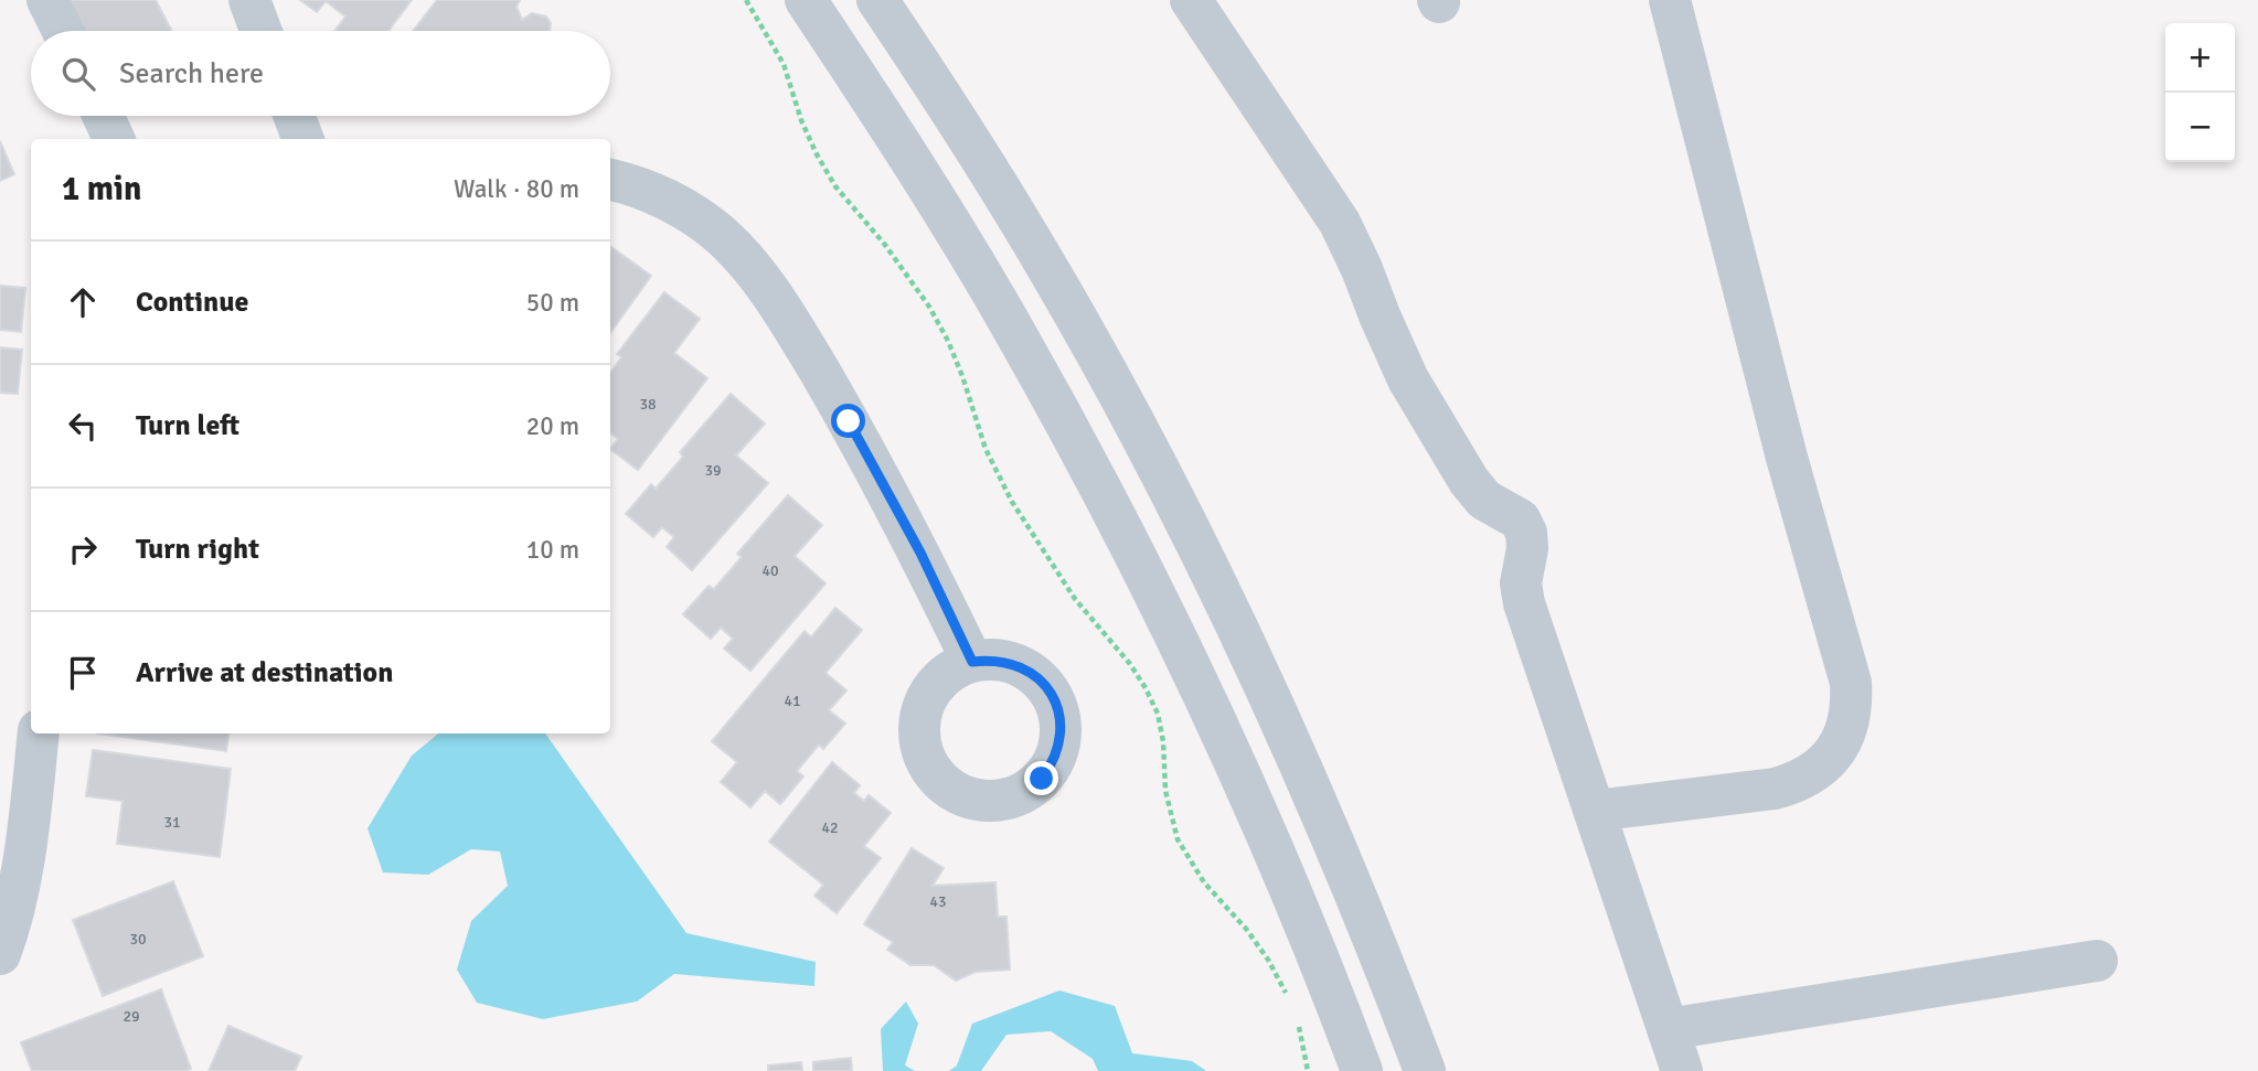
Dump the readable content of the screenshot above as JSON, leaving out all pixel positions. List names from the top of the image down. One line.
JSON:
{"house_numbers":["38","39","40","41","31","42","43","30","29"],"page":{"map_buttons":["+","−"],"search":"Search here","heading":["1 min","Walk · 80 m"],"list":[["Continue","50 m"],["Turn left","20 m"],["Turn right","10 m"],"Arrive at destination"]}}
